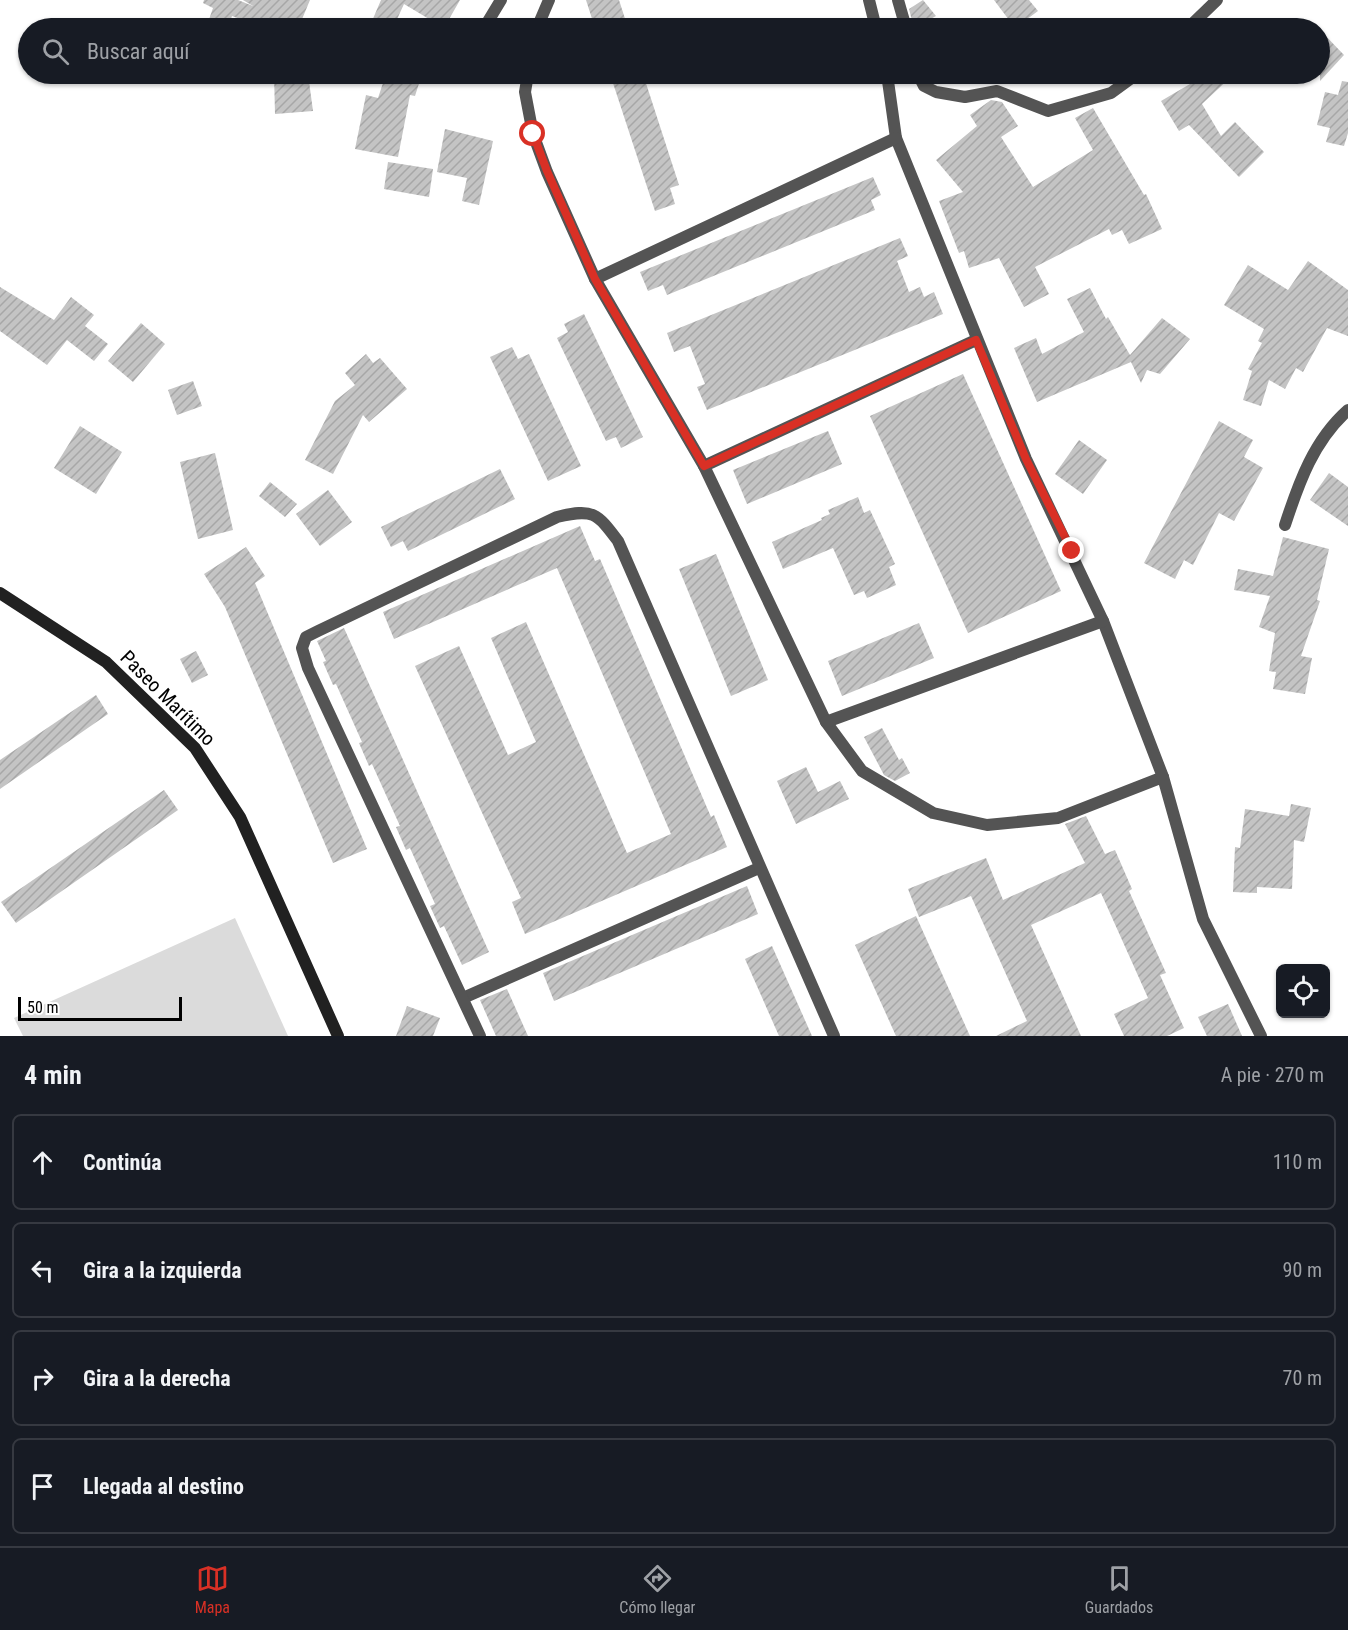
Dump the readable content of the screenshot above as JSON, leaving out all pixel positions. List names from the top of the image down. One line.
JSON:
{"streets":{"main road":["Paseo Marítimo"]},"scale_bar":"50 m","page":{"search":"Buscar aquí","scale":"50 m","heading":["4 min","A pie · 270 m"],"list":[["Continúa","110 m"],["Gira a la izquierda","90 m"],["Gira a la derecha","70 m"],"Llegada al destino"],"nav":["Mapa","Cómo llegar","Guardados"]}}
